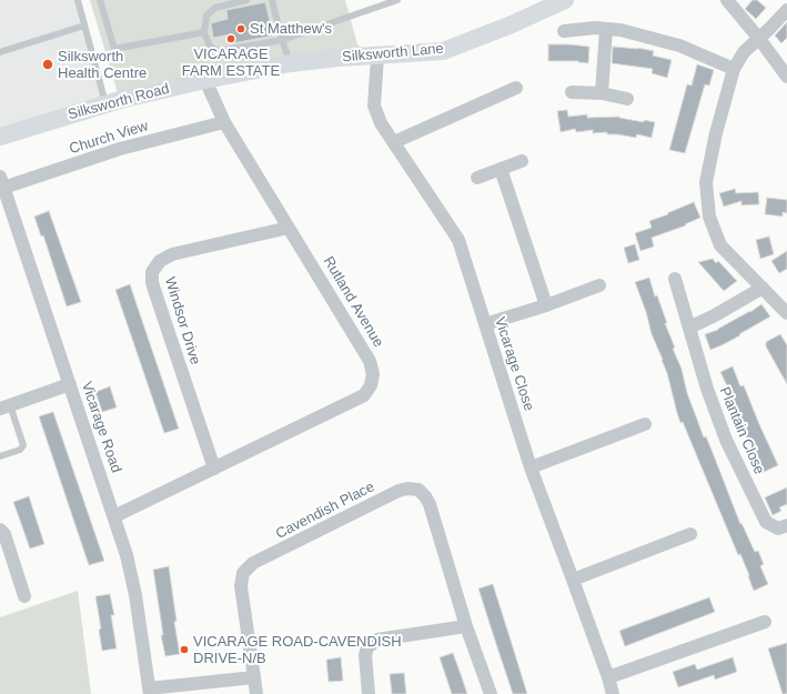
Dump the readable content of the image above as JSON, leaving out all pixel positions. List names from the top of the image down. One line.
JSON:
{"streets":{"street":["Silksworth Lane","Silksworth Road","Church View","Rutland Avenue","Windsor Drive","Vicarage Close","Vicarage Road","Plantain Close","Cavendish Place"]},"crossings":[["Silksworth Lane","Silksworth Road"],["Silksworth Lane","Vicarage Close"],["Silksworth Road","Rutland Avenue"],["Church View","Rutland Avenue"],["Church View","Vicarage Road"],["Rutland Avenue","Windsor Drive"],["Rutland Avenue","Vicarage Road"]],"places":["St Matthew's","VICARAGE FARM ESTATE","Silksworth Health Centre","VICARAGE ROAD-CAVENDISH DRIVE-N/B"]}
